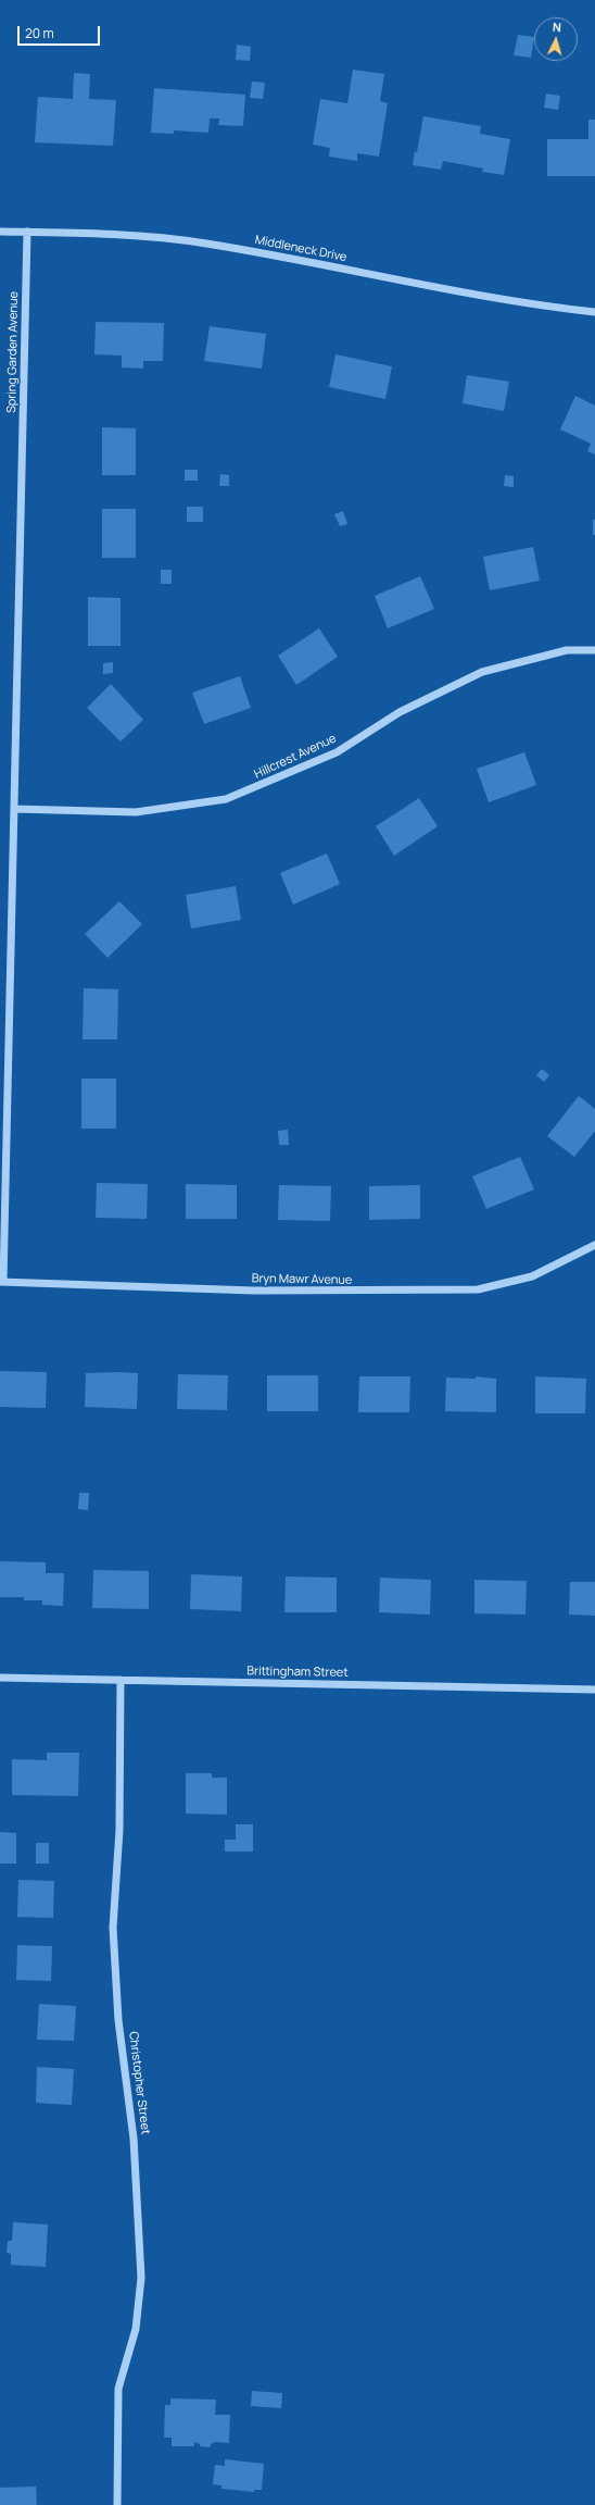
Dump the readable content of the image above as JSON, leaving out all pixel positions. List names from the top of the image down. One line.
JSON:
{"streets":{"street":["Middleneck Drive","Spring Garden Avenue","Hillcrest Avenue","Bryn Mawr Avenue","Brittingham Street","Christopher Street"]},"crossings":[["Middleneck Drive","Spring Garden Avenue"],["Spring Garden Avenue","Hillcrest Avenue"],["Spring Garden Avenue","Bryn Mawr Avenue"],["Brittingham Street","Christopher Street"]],"scale_bar":"20 m","north":"top"}
